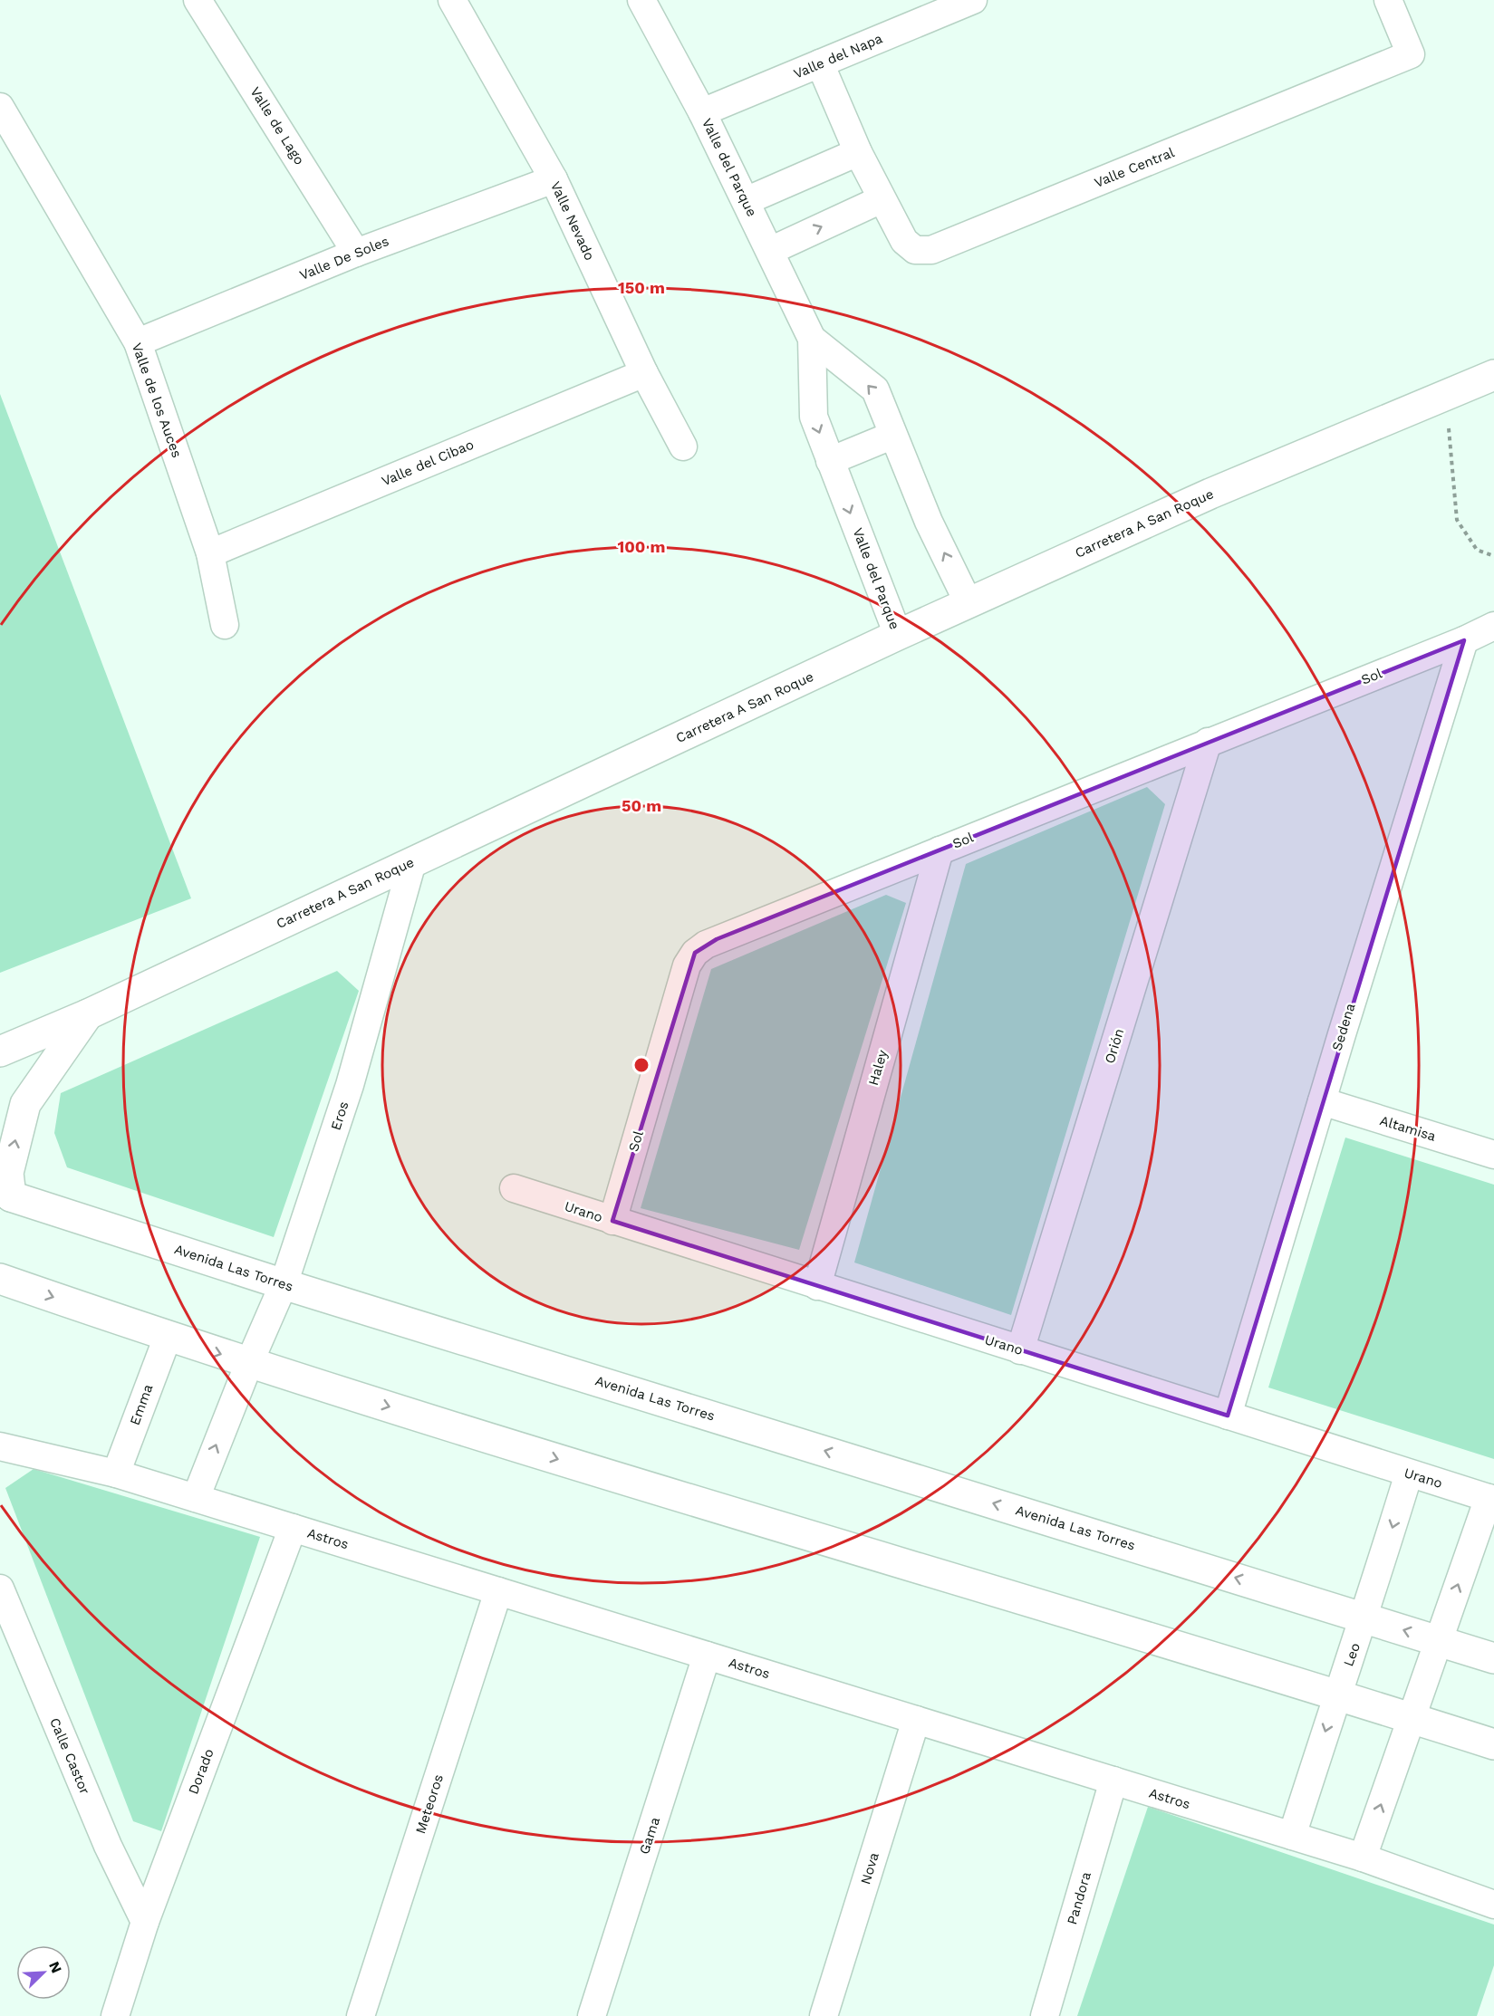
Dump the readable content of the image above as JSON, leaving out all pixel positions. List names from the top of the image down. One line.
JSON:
{"streets":{"street":["Valle del Napa","Valle de Lago","Valle del Parque","Valle Central","Valle Nevado","Valle De Soles","Valle de los Auces","Valle del Cibao","Carretera A San Roque","Sol","Sedena","Orión","Haley","Eros","Altamisa","Urano","Avenida Las Torres","Emma","Astros","Leo","Calle Castor","Dorado","Meteoros","Gama","Nova","Pandora"]},"crossings":[["Valle del Napa","Valle del Parque"],["Valle del Napa","Valle Central"],["Valle de Lago","Valle De Soles"],["Valle del Parque","Carretera A San Roque"],["Valle Nevado","Valle De Soles"],["Valle Nevado","Valle del Cibao"],["Valle De Soles","Valle de los Auces"],["Valle de los Auces","Valle del Cibao"],["Carretera A San Roque","Eros"],["Carretera A San Roque","Avenida Las Torres"],["Sol","Sedena"],["Sol","Orión"],["Sol","Haley"],["Sol","Urano"],["Sedena","Altamisa"],["Sedena","Urano"],["Orión","Urano"],["Haley","Urano"],["Eros","Avenida Las Torres"],["Urano","Leo"],["Avenida Las Torres","Leo"],["Emma","Astros"],["Astros","Leo"],["Astros","Dorado"],["Astros","Meteoros"],["Astros","Gama"],["Astros","Nova"],["Astros","Pandora"],["Calle Castor","Dorado"]],"north":"top right","rings":["150 m","100 m","50 m"]}
